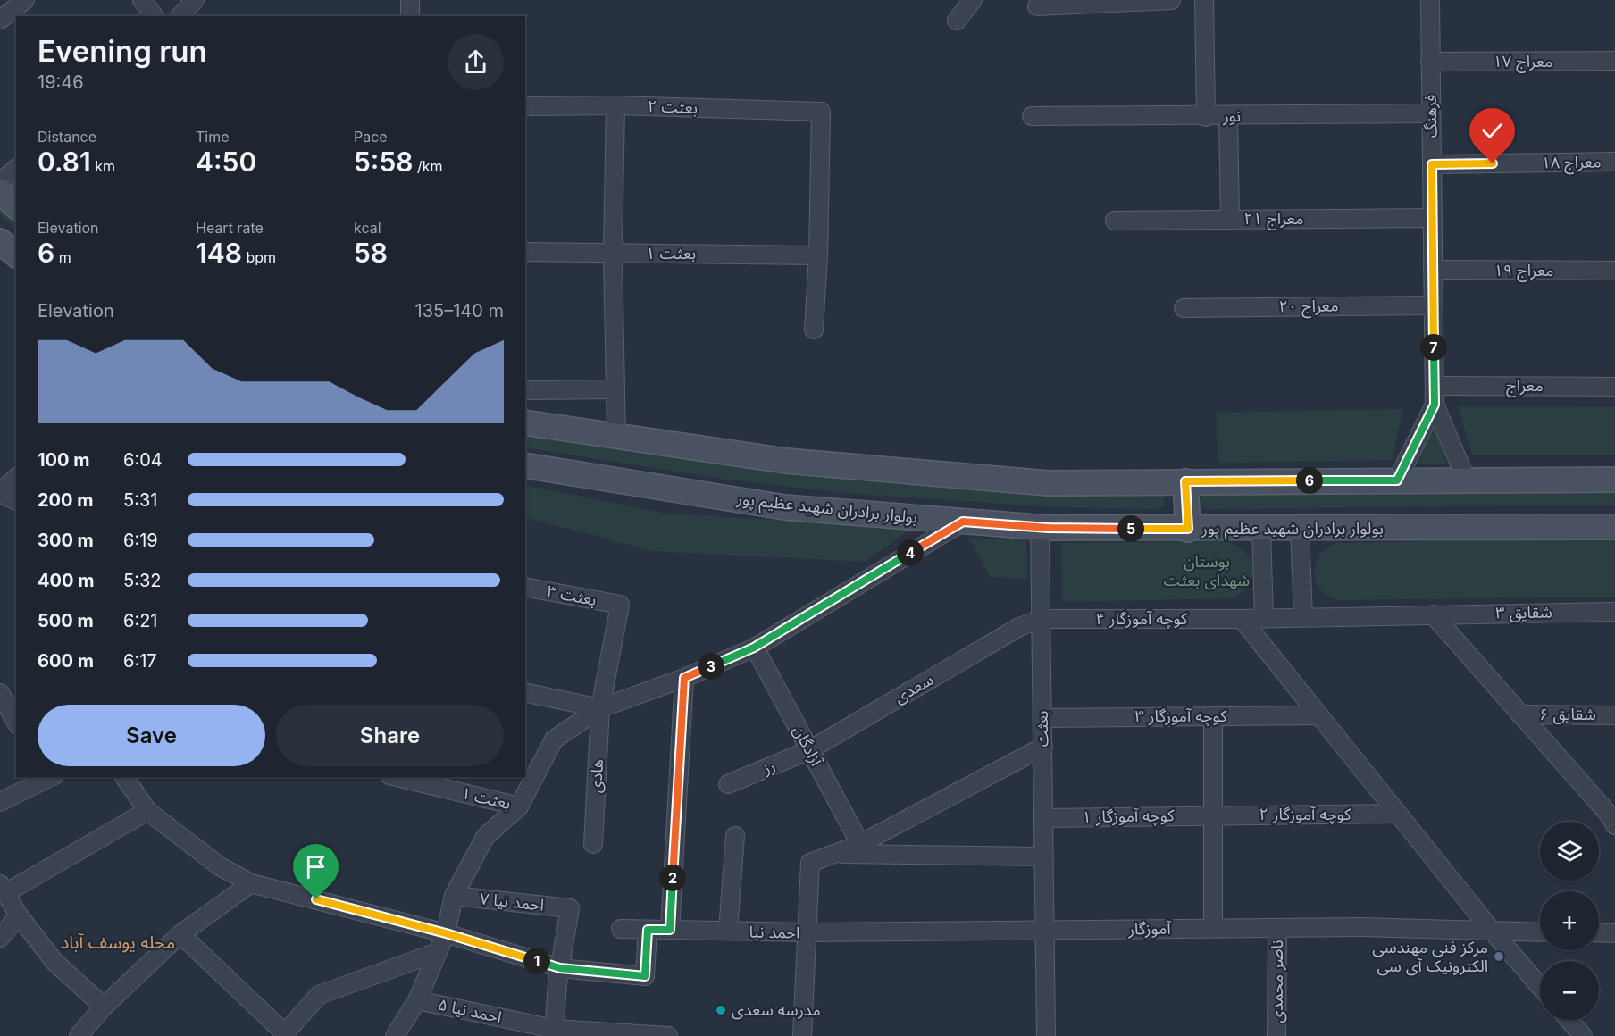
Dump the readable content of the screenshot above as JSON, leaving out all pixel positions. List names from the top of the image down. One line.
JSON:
{"streets":{"main road":["بولوار برادران شهید عظیم‌ پور"],"street":["معراج ۱۷","بعثت ۲","نور","فرهنگ","معراج ۱۸","معراج ۲۱","بعثت ۱","معراج ۱۹","معراج ۲۰","معراج","بعثت ۳","شقایق ۳","کوچه آموزگار ۴","سعدی","شقایق ۶","کوچه آموزگار ۳","بعثت","آزادگان","رز","هادی","کوچه آموزگار ۲","کوچه آموزگار ۱","احمد نیا ۷","آموزگار","احمد نیا","ناصر محمدی","احمد نیا ۵"]},"crossings":[["معراج ۱۷","فرهنگ"],["بعثت ۲","بعثت ۱"],["نور","فرهنگ"],["فرهنگ","معراج ۱۸"],["فرهنگ","معراج ۲۱"],["فرهنگ","معراج ۱۹"],["فرهنگ","معراج ۲۰"],["فرهنگ","معراج"],["بولوار برادران شهید عظیم‌ پور","بعثت"],["بعثت ۳","هادی"],["شقایق ۳","کوچه آموزگار ۴"],["کوچه آموزگار ۴","سعدی"],["کوچه آموزگار ۴","بعثت"],["سعدی","آزادگان"],["سعدی","رز"],["کوچه آموزگار ۳","بعثت"],["بعثت","کوچه آموزگار ۱"],["بعثت","آموزگار"],["آزادگان","رز"],["کوچه آموزگار ۲","کوچه آموزگار ۱"],["آموزگار","احمد نیا"],["آموزگار","ناصر محمدی"]],"districts":["محله یوسف آباد"],"parks":["بوستان شهدای بعثت"],"places":["مرکز فنی مهندسی الکترونیک آی سی","مدرسه سعدی"],"page":{"heading":["Evening run","19:46"],"stats":[["Distance","0.81 km"],["Time","4:50"],["Pace","5:58 /km"],["Elevation","6 m"],["Heart rate","148 bpm"],["kcal","58"]],"chart":["Elevation","135–140 m"],"pins":["7","6","5","4","3","2","1"],"list":[{"name":"100 m","note":"6:04"},{"name":"200 m","note":"5:31"},{"name":"300 m","note":"6:19"},{"name":"400 m","note":"5:32"},{"name":"500 m","note":"6:21"},{"name":"600 m","note":"6:17"}],"buttons":["Save","Share"],"map_buttons":["+","−"]}}
